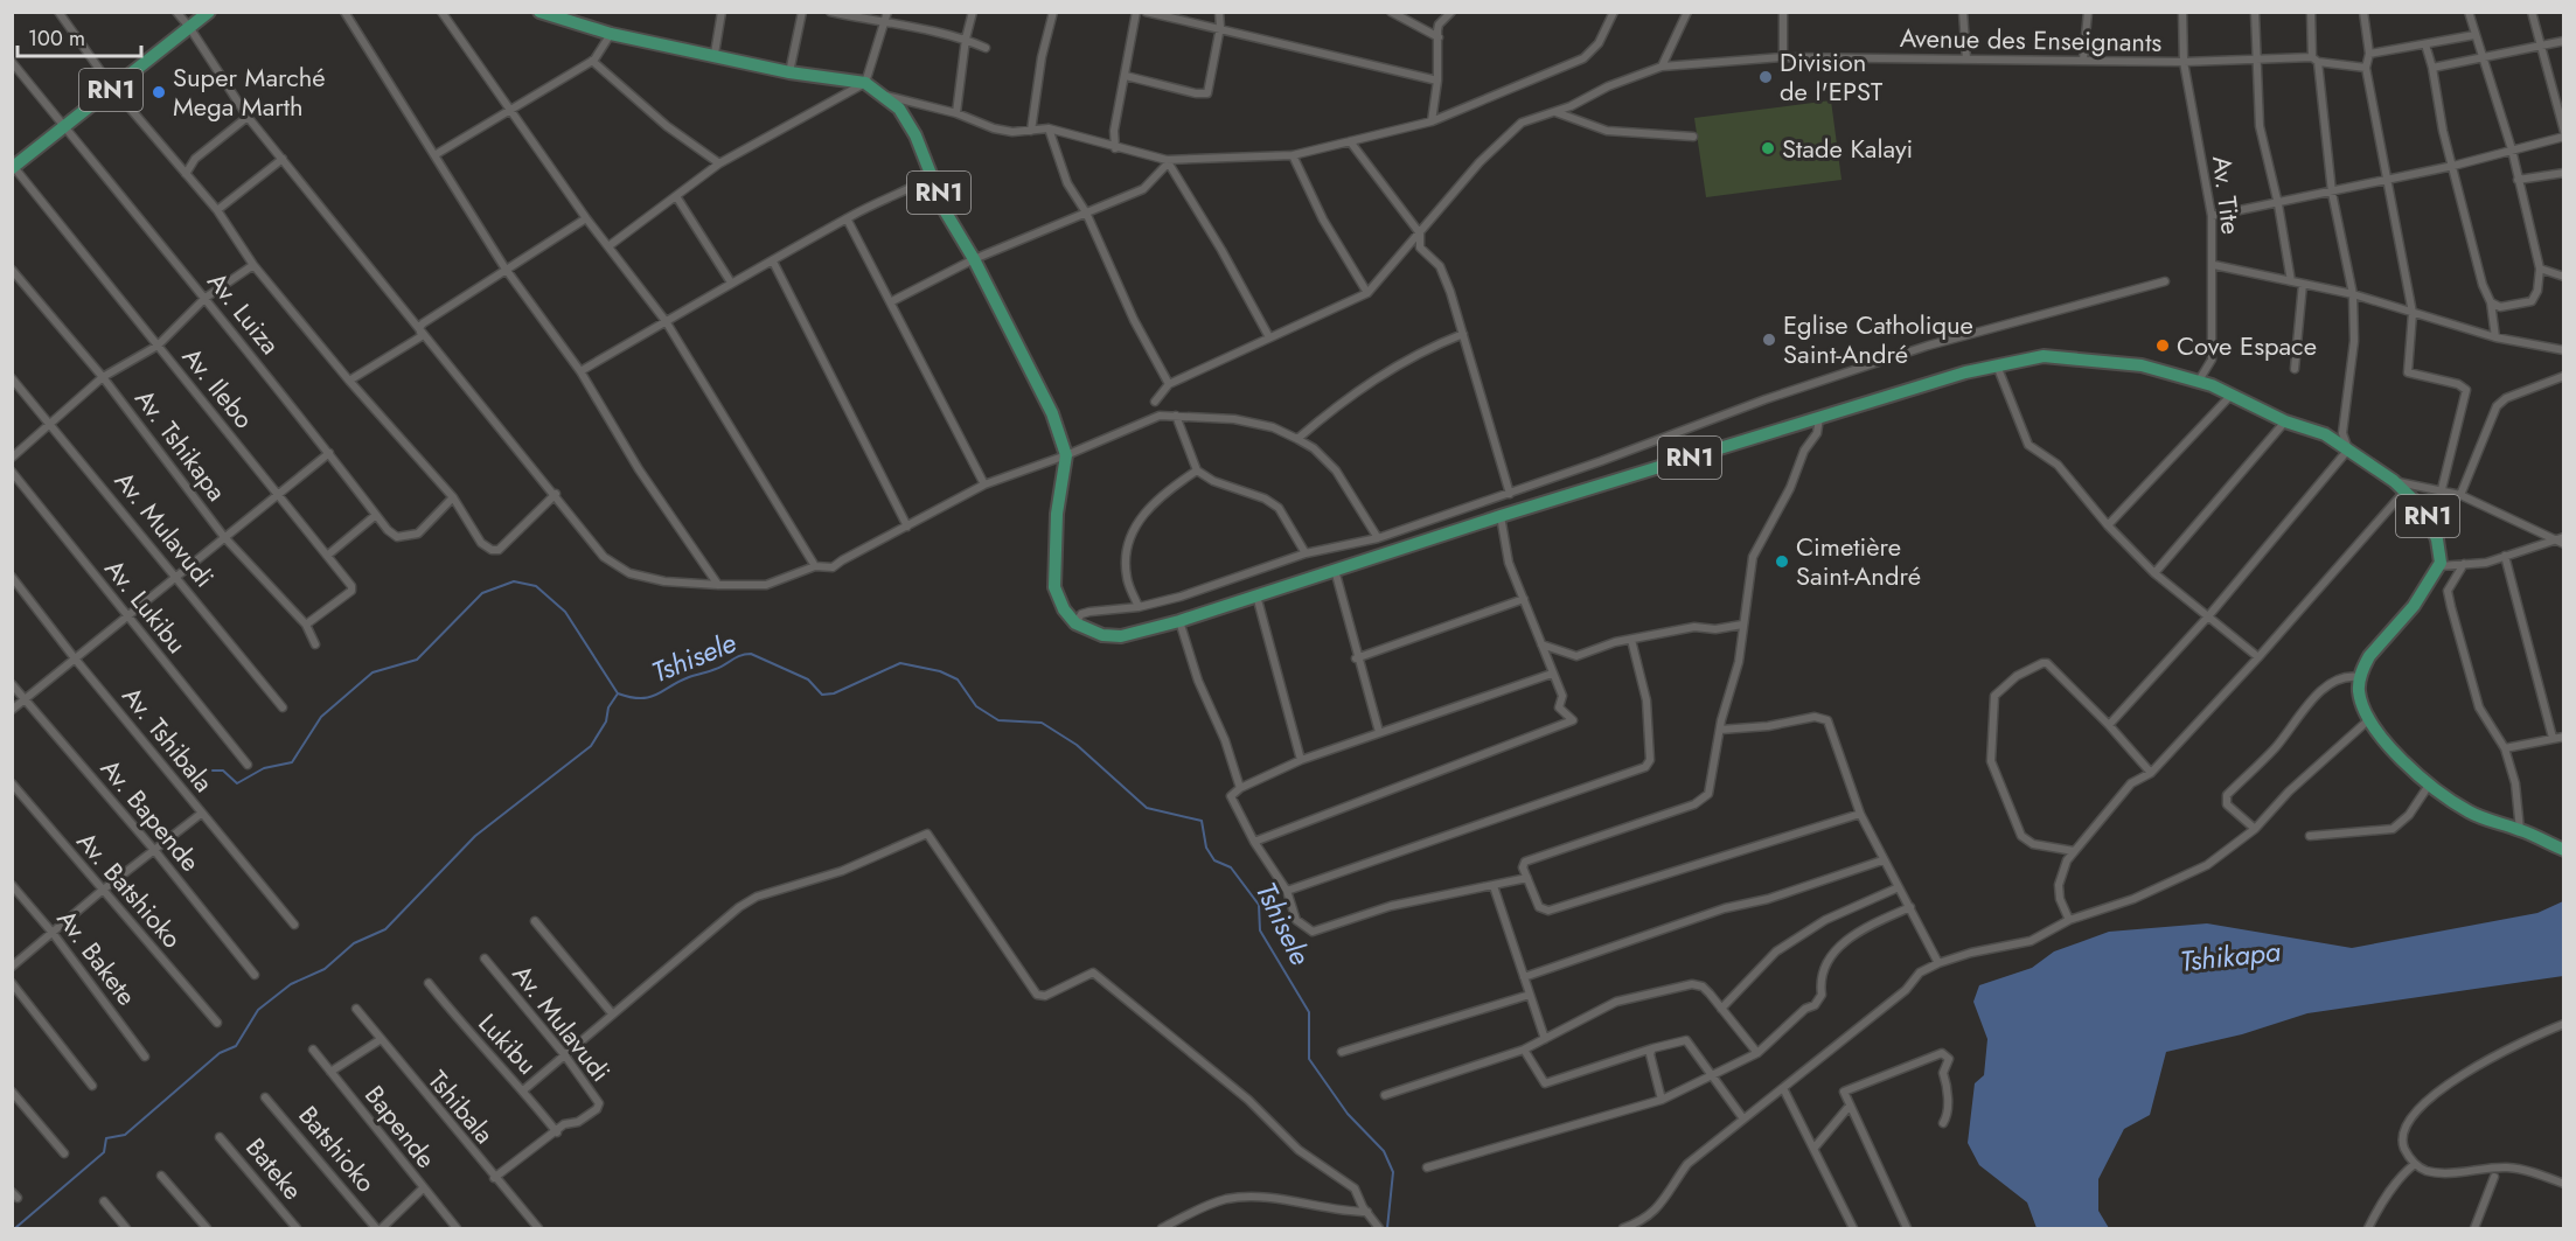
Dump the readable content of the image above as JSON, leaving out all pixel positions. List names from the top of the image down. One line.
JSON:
{"streets":{"highway":["RN1"],"street":["Avenue des Enseignants","Av. Tite","Av. Luiza","Av. Ilebo","Av. Tshikapa","Av. Mulavudi","Av. Lukibu","Av. Tshibala","Av. Bapende","Av. Batshioko","Av. Bakete","Lukibu","Tshibala","Bapende","Batshioko","Bateke"]},"crossings":[["Avenue des Enseignants","Av. Tite"],["RN1","Av. Tite"],["RN1","Av. Luiza"],["RN1","Av. Ilebo"],["Av. Ilebo","Av. Tshikapa"],["Av. Mulavudi","Lukibu"]],"water":["Tshisele","Tshikapa"],"places":["Division de l'EPST","Super Marché Mega Marth","Stade Kalayi","Eglise Catholique Saint-André","Cove Espace","Cimetière Saint-André"],"scale_bar":"100 m"}
